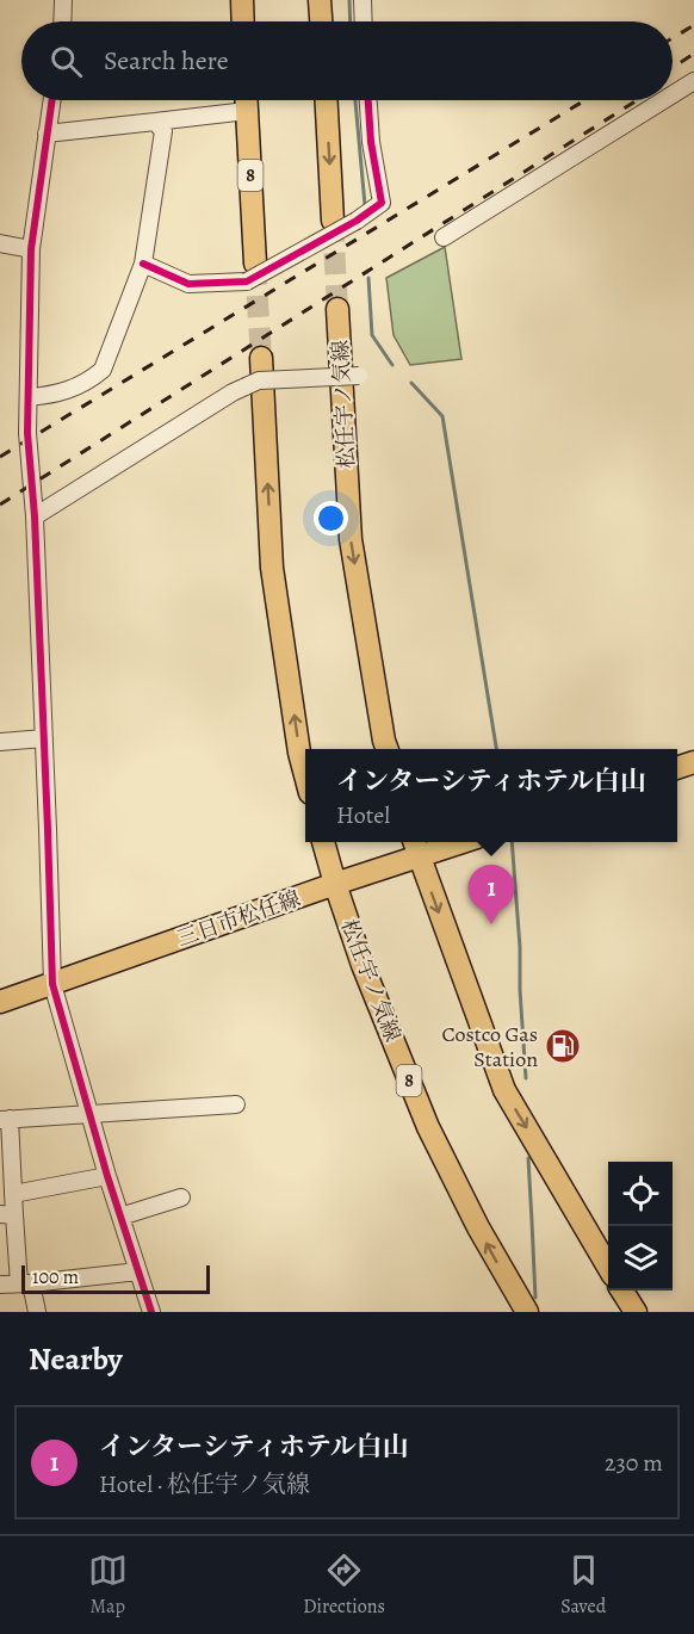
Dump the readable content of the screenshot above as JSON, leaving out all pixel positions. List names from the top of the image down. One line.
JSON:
{"streets":{"main road":["8","松任宇ノ気線","三日市松任線"]},"crossings":[["松任宇ノ気線","三日市松任線"]],"places":{"fuel station":["Costco Gas Station"]},"scale_bar":"100 m","page":{"search":"Search here","popup":["インターシティホテル白山","Hotel"],"pins":"1","scale":"100 m","heading":"Nearby","list":[{"mark":"1","name":"インターシティホテル白山","note":"Hotel · 松任宇ノ気線","value":"230 m"}],"nav":["Map","Directions","Saved"]}}
